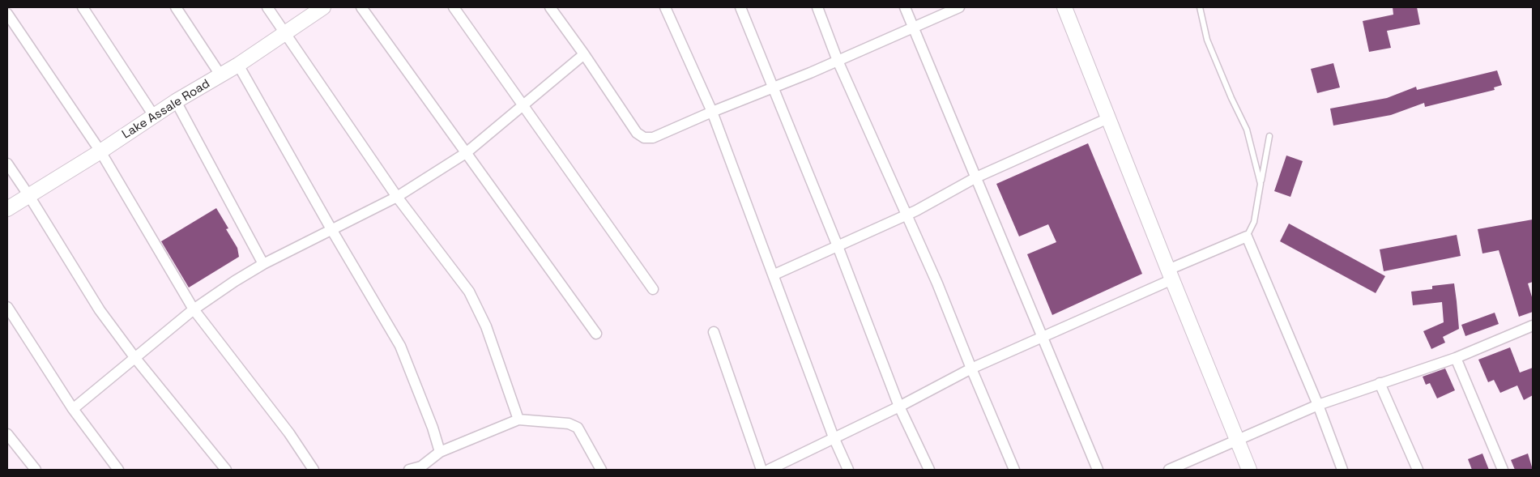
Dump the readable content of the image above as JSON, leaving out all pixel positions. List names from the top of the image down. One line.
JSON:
{"streets":{"main road":["Lake Assale Road"]}}
